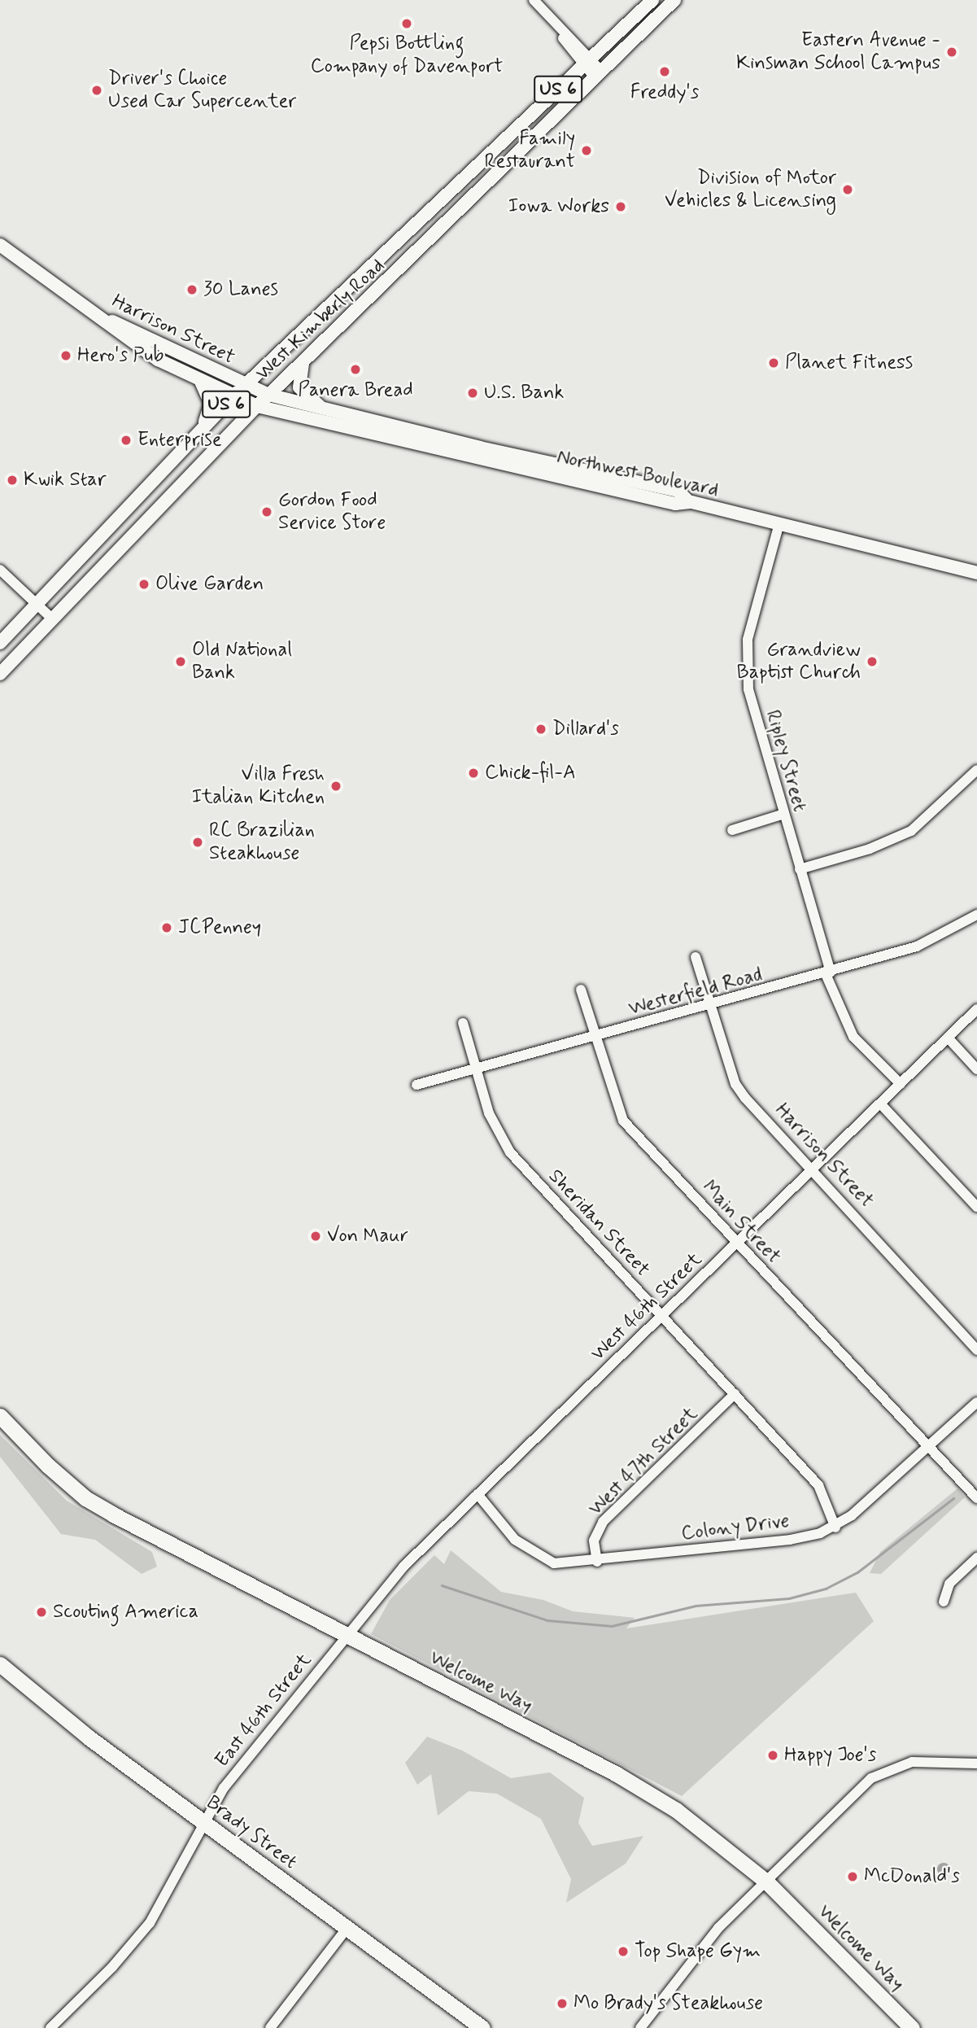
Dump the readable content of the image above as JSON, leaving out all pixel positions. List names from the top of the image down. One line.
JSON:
{"streets":{"highway":["Welcome Way","Brady Street"],"main road":["US 6","West Kimberly Road","Harrison Street","Northwest Boulevard"],"street":["Ripley Street","Westerfield Road","Main Street","Sheridan Street","West 46th Street","West 47th Street","Colony Drive","East 46th Street"]},"crossings":[["West Kimberly Road","Harrison Street"],["West Kimberly Road","Northwest Boulevard"],["Harrison Street","Northwest Boulevard"],["Harrison Street","Westerfield Road"],["Harrison Street","West 46th Street"],["Northwest Boulevard","Ripley Street"],["Ripley Street","Westerfield Road"],["Ripley Street","West 46th Street"],["Westerfield Road","Main Street"],["Westerfield Road","Sheridan Street"],["Main Street","West 46th Street"],["Main Street","Colony Drive"],["Sheridan Street","West 46th Street"],["Sheridan Street","West 47th Street"],["Sheridan Street","Colony Drive"],["West 46th Street","Colony Drive"],["West 46th Street","Welcome Way"],["West 46th Street","East 46th Street"],["West 47th Street","Colony Drive"],["Welcome Way","East 46th Street"],["East 46th Street","Brady Street"]],"places":["Pepsi Bottling Company of Davenport","Eastern Avenue - Kinsman School Campus","Freddy's","Driver's Choice Used Car Supercenter","Family Restaurant","Division of Motor Vehicles & Licensing","Iowa Works","30 Lanes","Hero's Pub","Planet Fitness","Panera Bread","U.S. Bank","Enterprise","Kwik Star","Gordon Food Service Store","Olive Garden","Old National Bank","Grandview Baptist Church","Dillard's","Chick-fil-A","Villa Fresh Italian Kitchen","RC Brazilian Steakhouse","JCPenney","Von Maur","Scouting America","Happy Joe's","McDonald's","Top Shape Gym","Mo Brady's Steakhouse"]}
